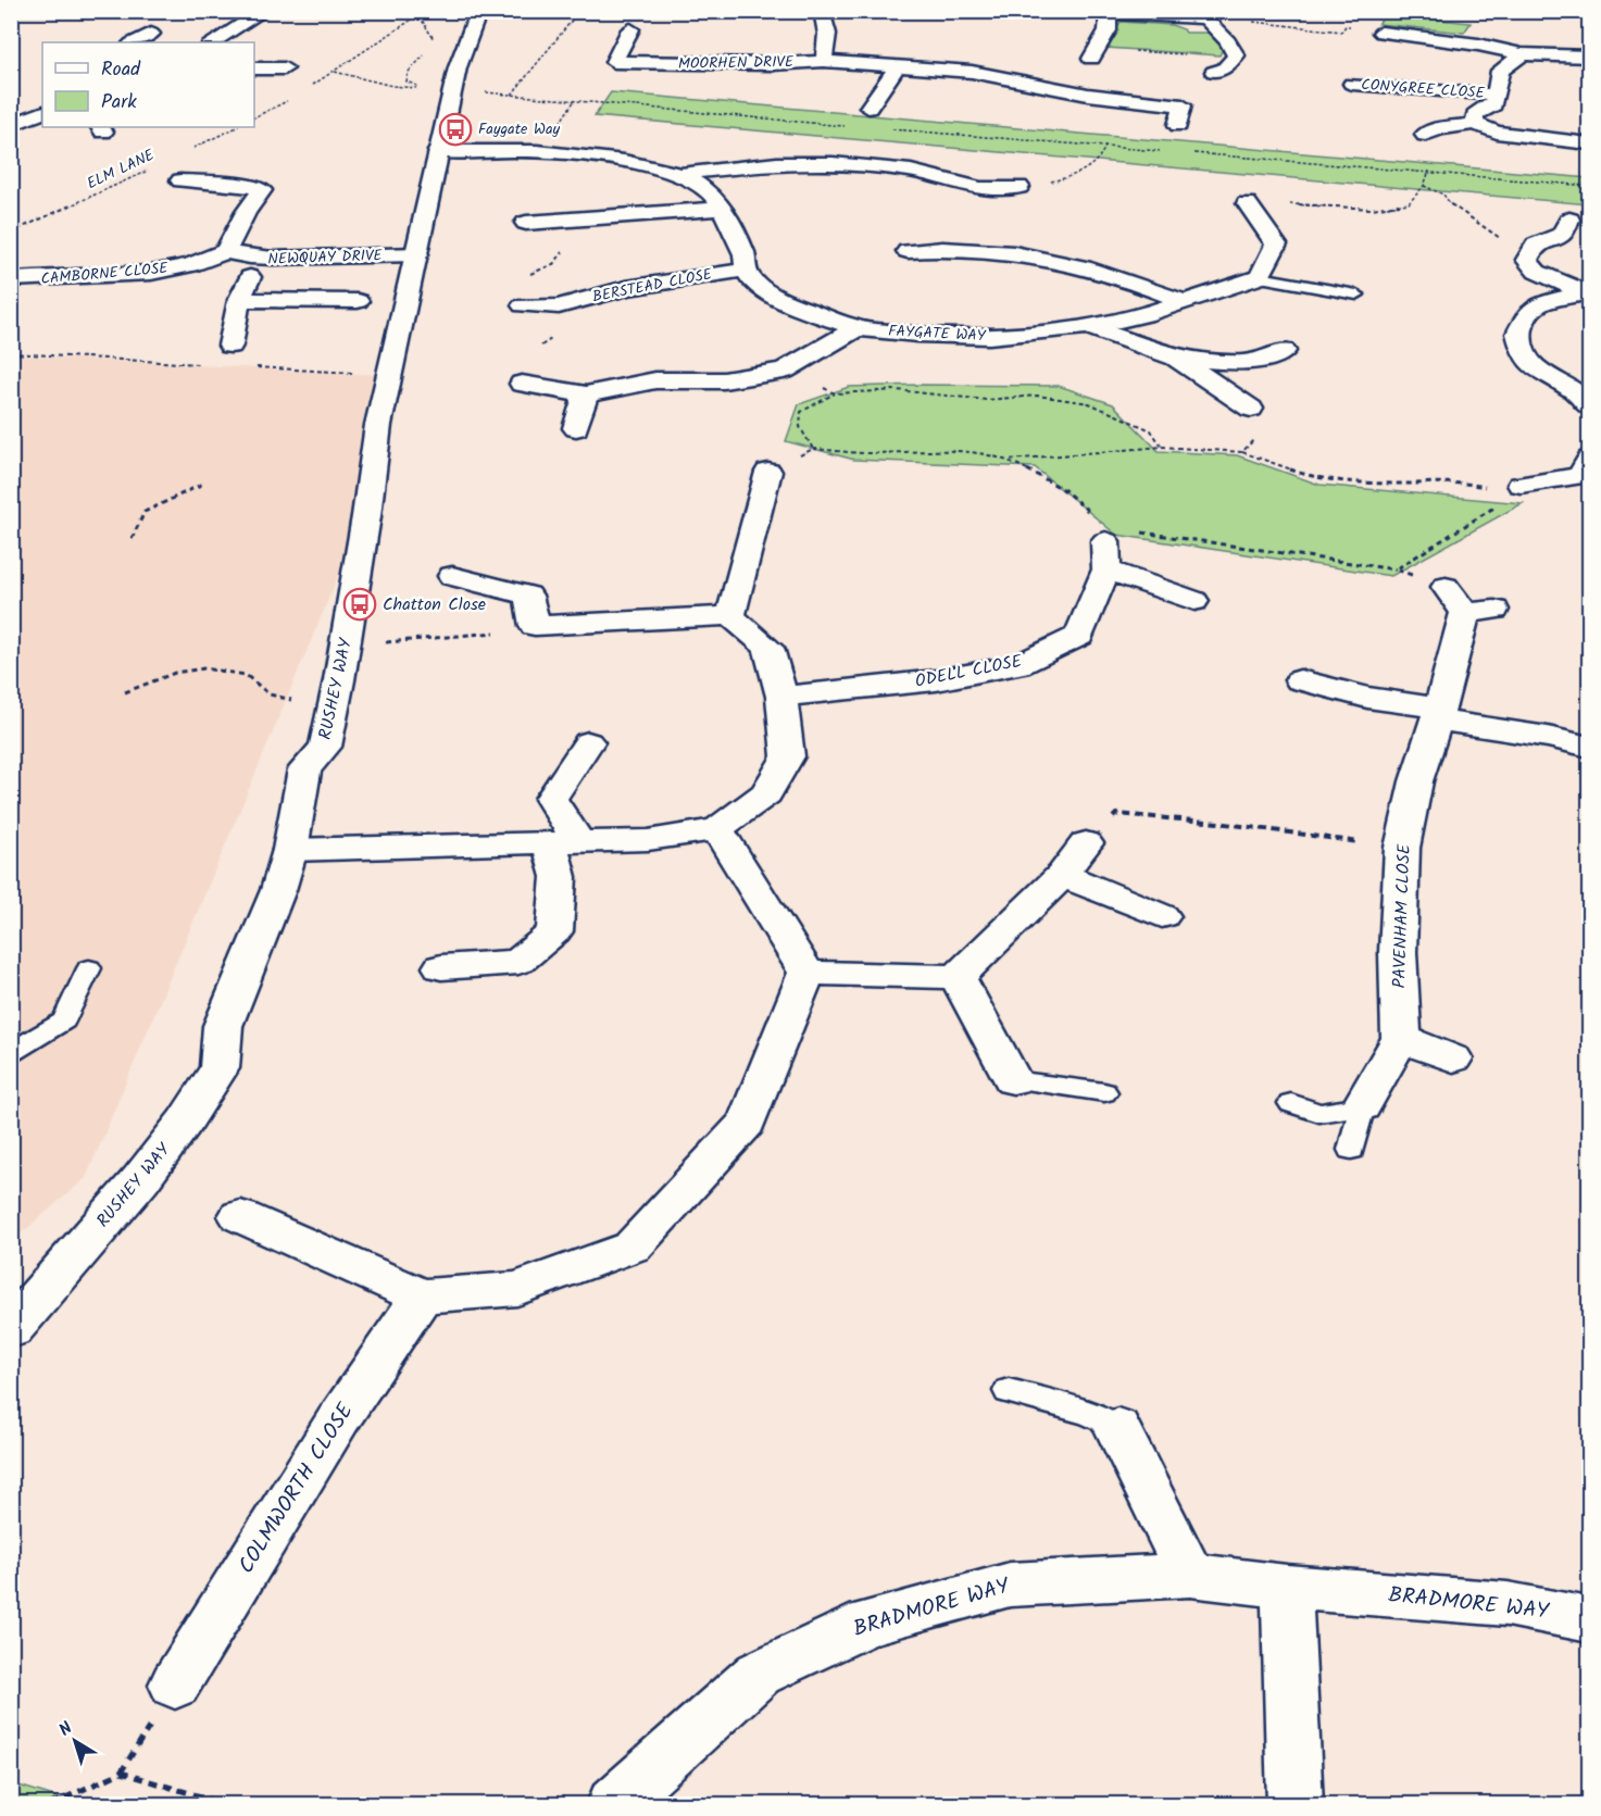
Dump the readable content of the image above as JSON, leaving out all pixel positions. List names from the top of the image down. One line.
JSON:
{"streets":{"street":["MOORHEN DRIVE","CONYGREE CLOSE","NEWQUAY DRIVE","CAMBORNE CLOSE","BERSTEAD CLOSE","FAYGATE WAY","ODELL CLOSE","RUSHEY WAY","PAVENHAM CLOSE","COLMWORTH CLOSE","BRADMORE WAY"],"path":["ELM LANE"]},"crossings":[["NEWQUAY DRIVE","CAMBORNE CLOSE"],["NEWQUAY DRIVE","RUSHEY WAY"],["BERSTEAD CLOSE","FAYGATE WAY"]],"places":{"bus stop":["Faygate Way","Chatton Close"]},"legend":["Road","Park"],"north":"top left"}
